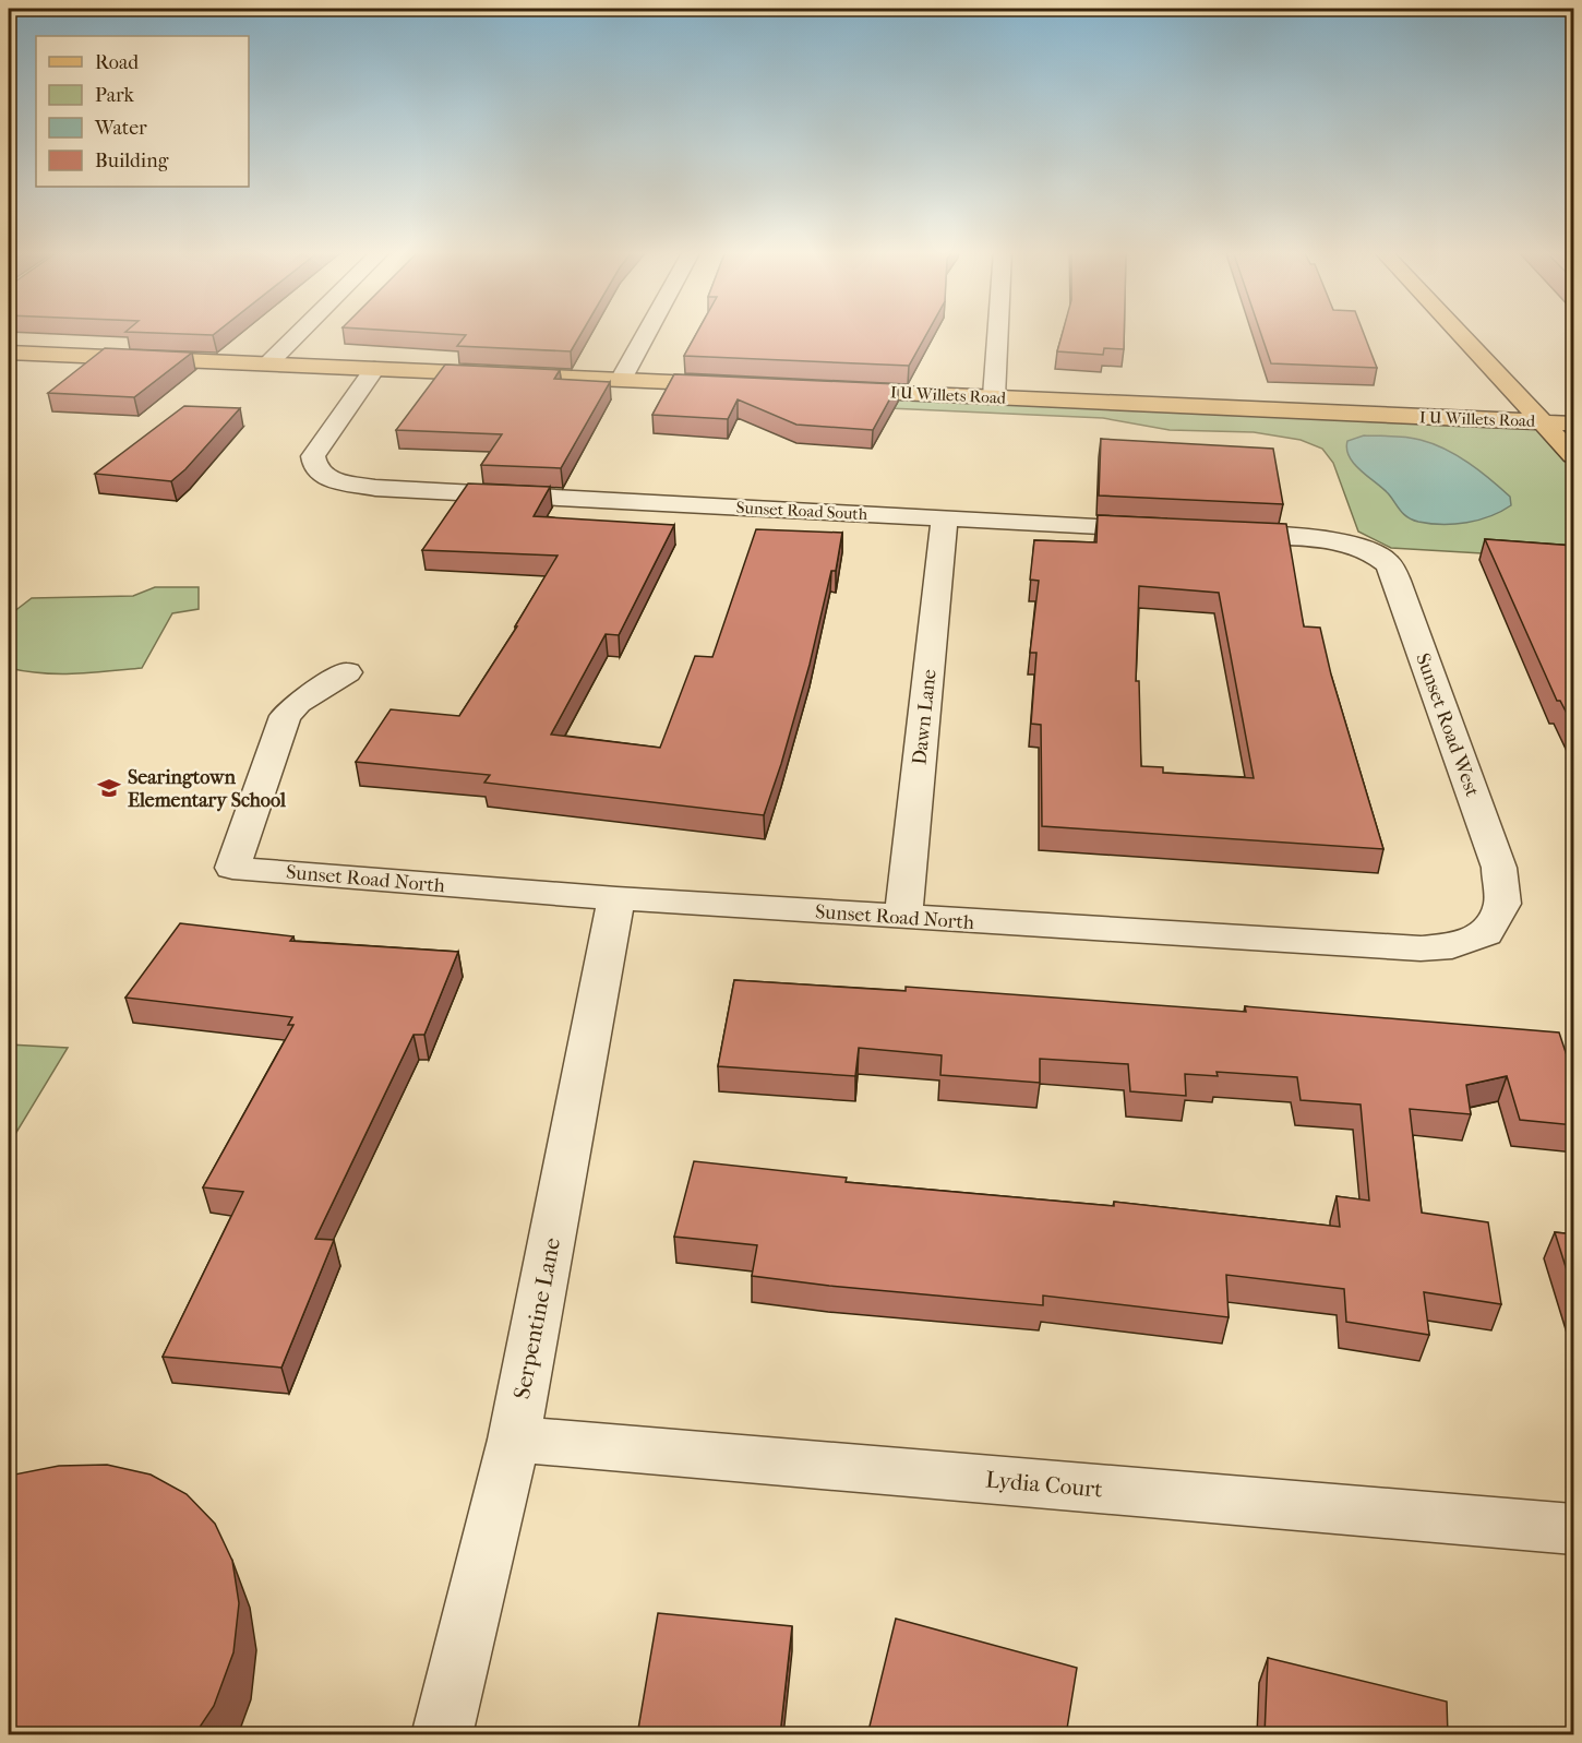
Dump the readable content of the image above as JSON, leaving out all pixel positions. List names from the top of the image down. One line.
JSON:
{"streets":{"main road":["I U Willets Road"],"street":["Sunset Road South","Dawn Lane","Sunset Road West","Sunset Road North","Serpentine Lane","Lydia Court"]},"crossings":[["Sunset Road South","Dawn Lane"],["Dawn Lane","Sunset Road North"],["Sunset Road West","Sunset Road North"],["Sunset Road North","Serpentine Lane"],["Serpentine Lane","Lydia Court"]],"places":{"school or university":["Searingtown Elementary School"]},"legend":["Road","Park","Water","Building"]}
